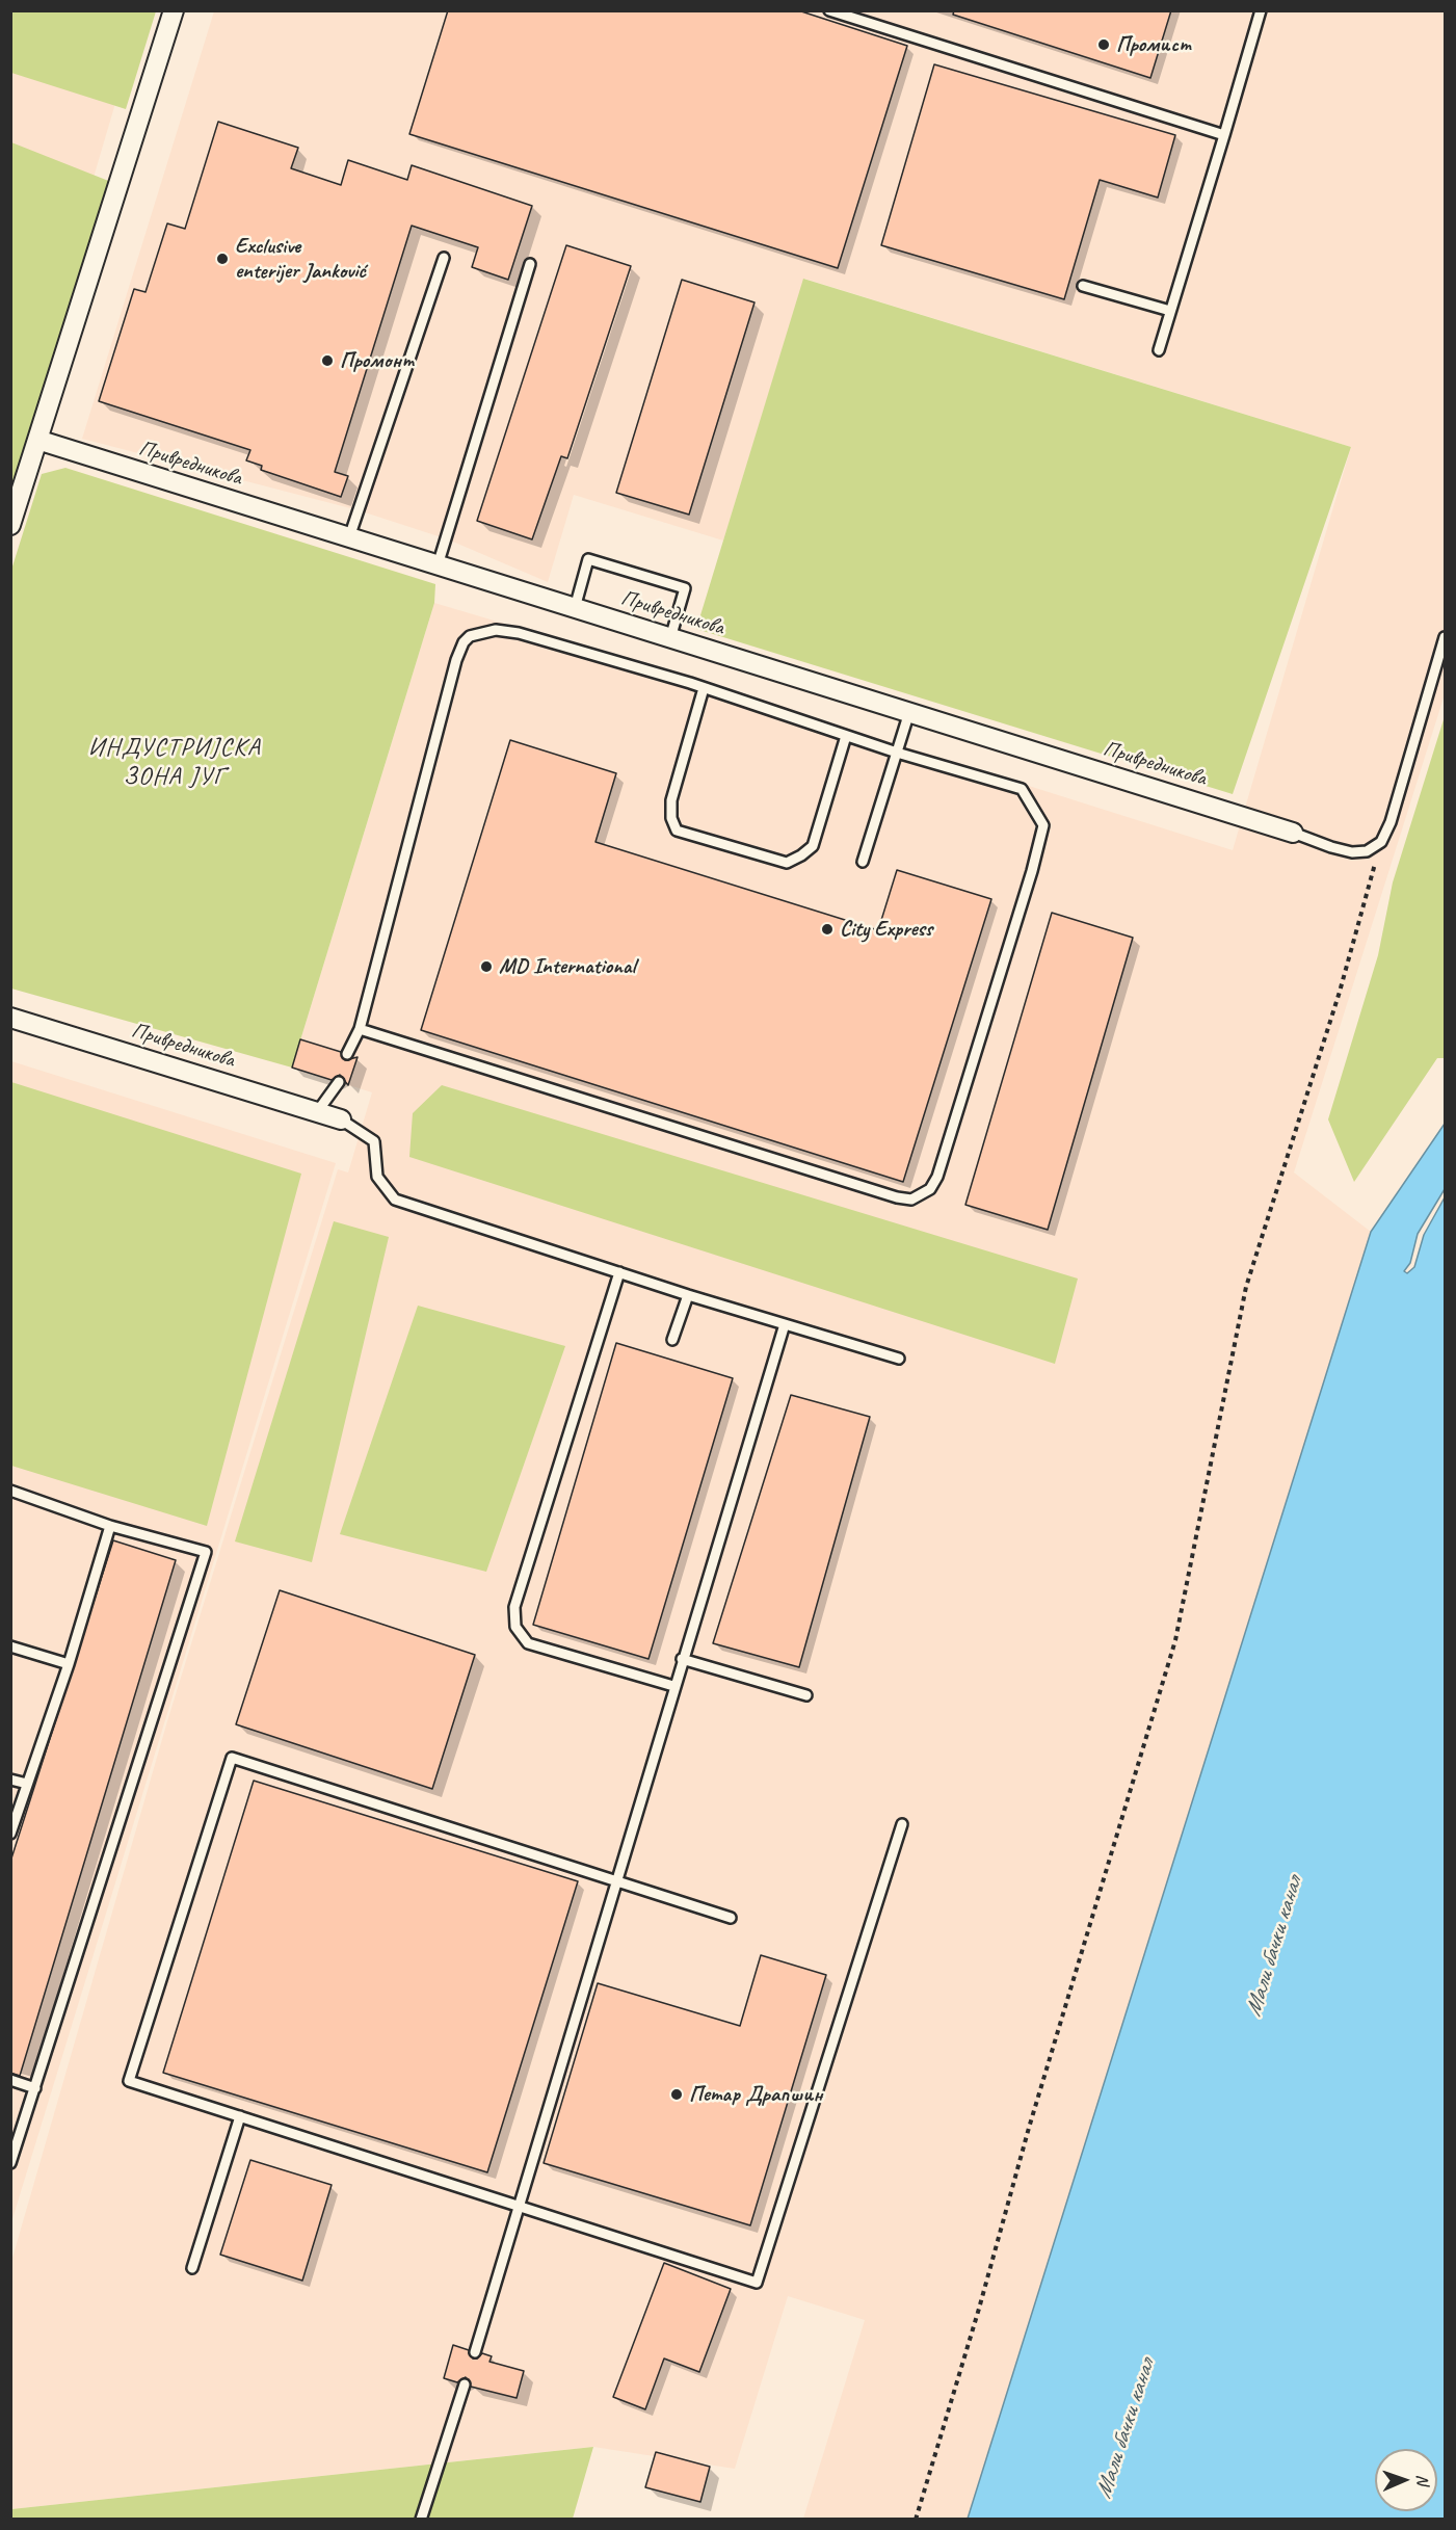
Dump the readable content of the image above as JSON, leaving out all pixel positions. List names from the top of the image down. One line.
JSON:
{"streets":{"street":["Привредникова"]},"districts":["ИНДУСТРИЈСКА ЗОНА ЈУГ"],"water":["Мали бачки канал"],"places":["Промист","Exclusive enterijer Janković","Промонт","City Express","MD International","Петар Драпшин"],"north":"right"}
